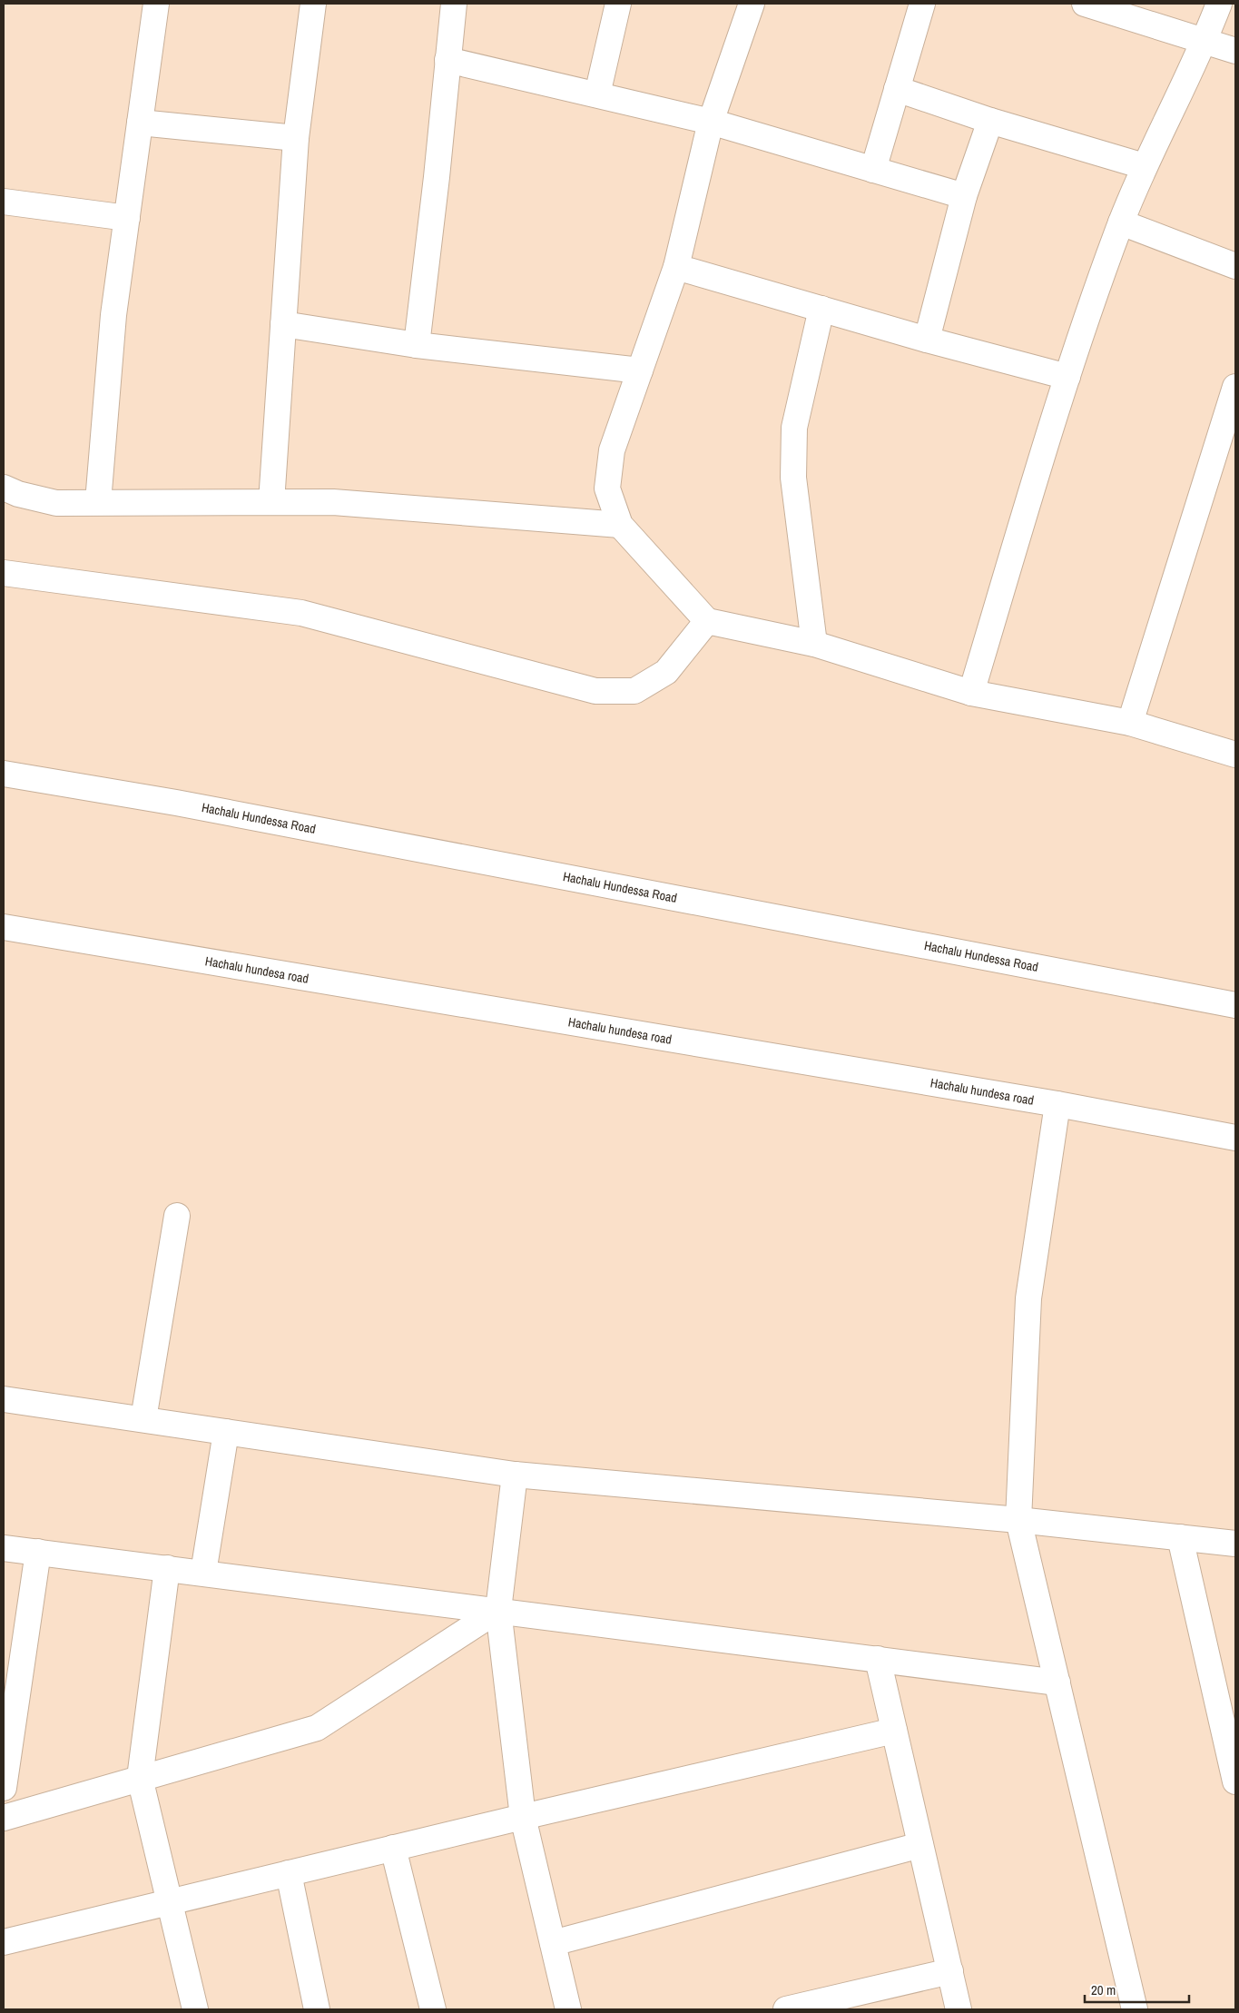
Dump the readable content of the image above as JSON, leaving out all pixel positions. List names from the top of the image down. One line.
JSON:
{"streets":{"street":["Hachalu Hundessa Road","Hachalu hundesa road"]},"scale_bar":"20 m"}
